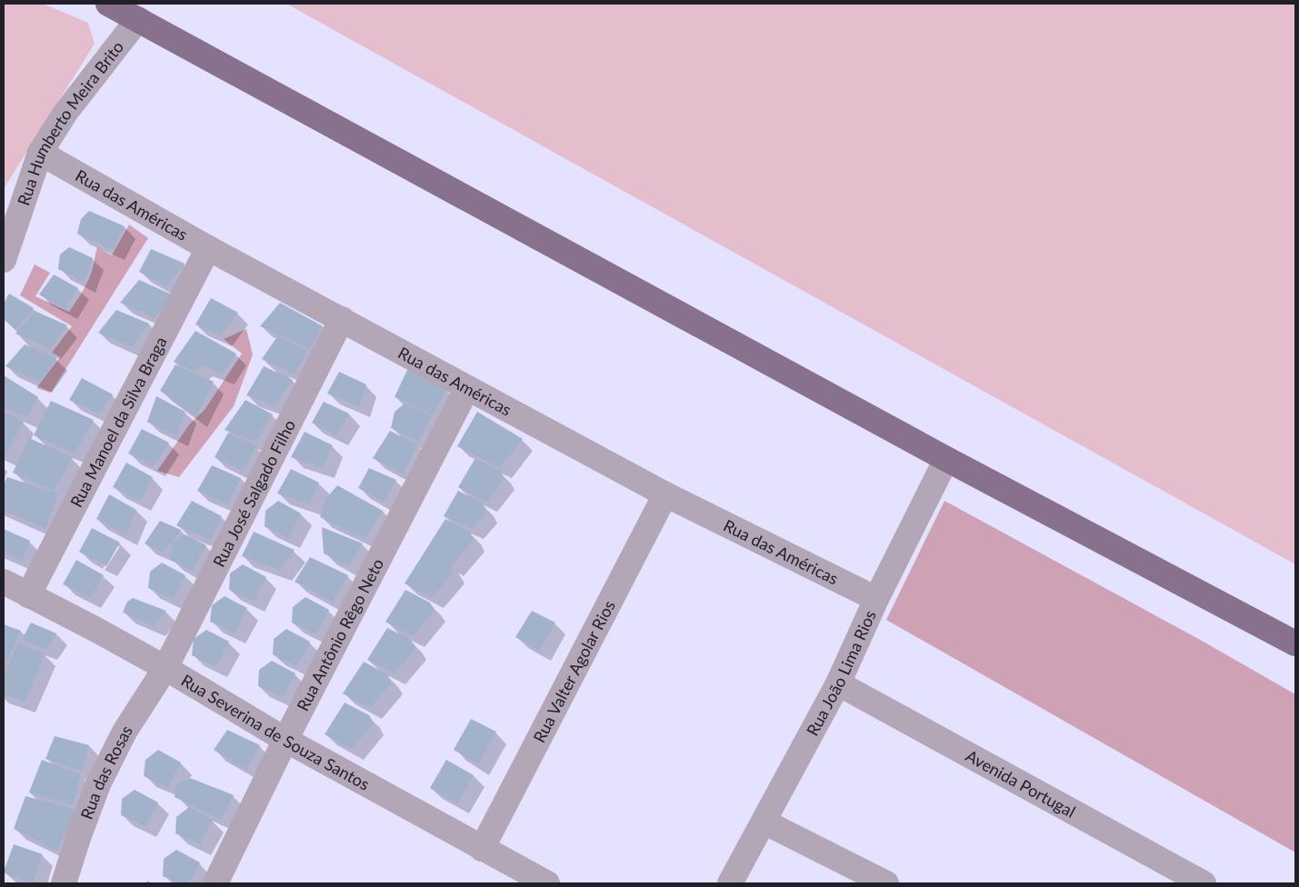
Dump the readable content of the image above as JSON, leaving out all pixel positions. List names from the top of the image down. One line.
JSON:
{"streets":{"street":["Rua Humberto Meira Brito","Rua das Américas","Rua Manoel da Silva Braga","Rua José Salgado Filho","Rua Antônio Rêgo Neto","Rua Valter Agolar Rios","Rua João Lima Rios","Rua Severina de Souza Santos","Rua das Rosas","Avenida Portugal"]},"crossings":[["Rua Humberto Meira Brito","Rua das Américas"],["Rua das Américas","Rua Manoel da Silva Braga"],["Rua das Américas","Rua José Salgado Filho"],["Rua das Américas","Rua Antônio Rêgo Neto"],["Rua das Américas","Rua Valter Agolar Rios"],["Rua das Américas","Rua João Lima Rios"],["Rua Manoel da Silva Braga","Rua Severina de Souza Santos"],["Rua José Salgado Filho","Rua Severina de Souza Santos"],["Rua José Salgado Filho","Rua das Rosas"],["Rua Antônio Rêgo Neto","Rua Severina de Souza Santos"],["Rua Valter Agolar Rios","Rua Severina de Souza Santos"],["Rua João Lima Rios","Avenida Portugal"],["Rua Severina de Souza Santos","Rua das Rosas"]]}
